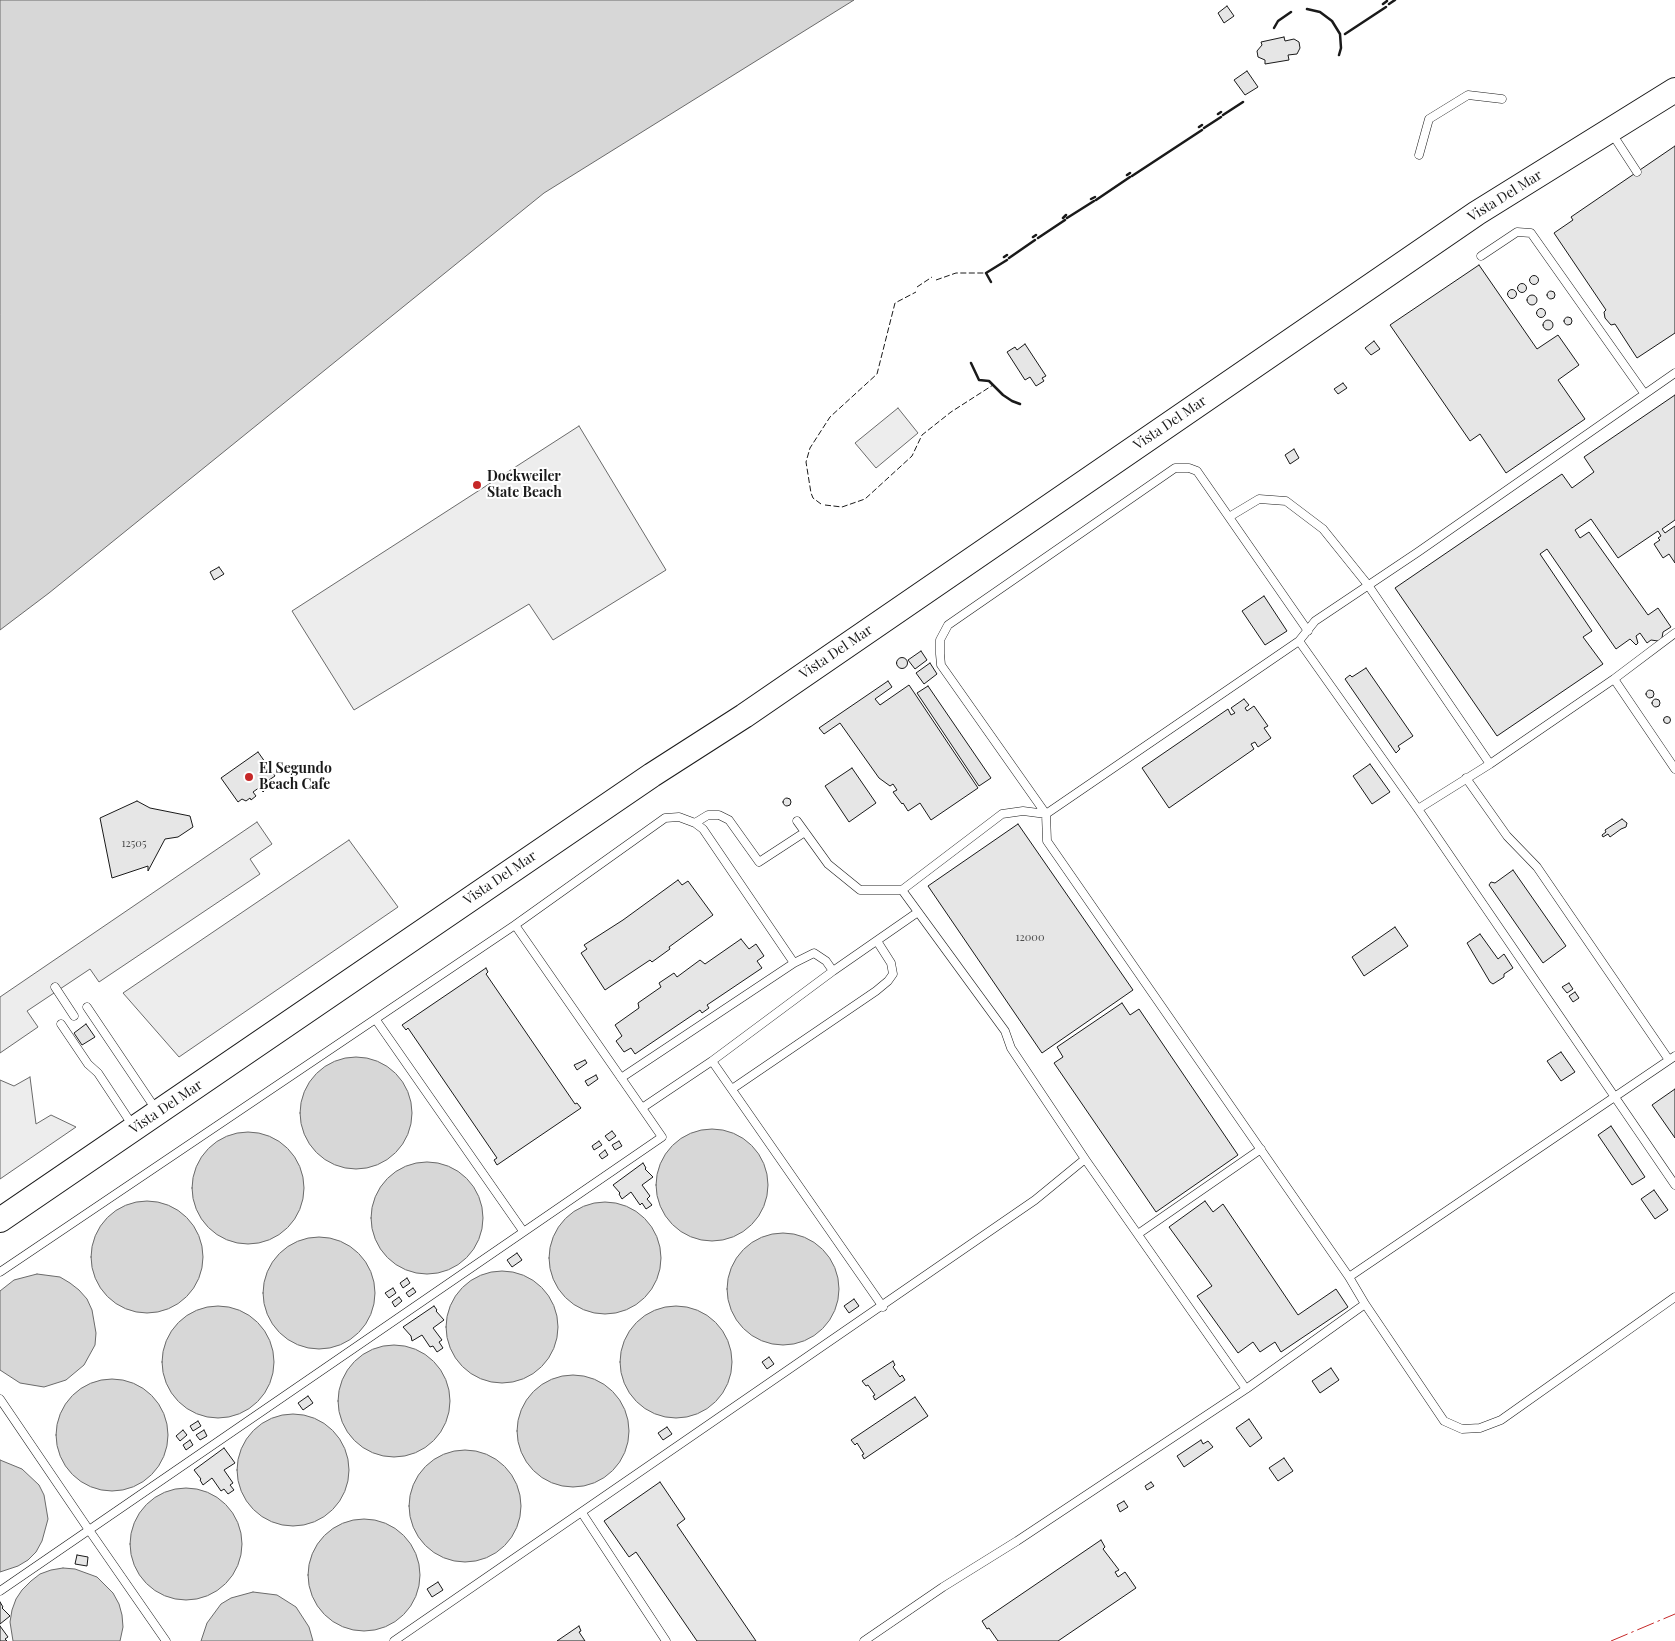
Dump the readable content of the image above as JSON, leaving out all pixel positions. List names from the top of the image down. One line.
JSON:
{"streets":{"main road":["Vista Del Mar"]},"places":["Dockweiler State Beach","El Segundo Beach Cafe"],"house_numbers":["12505","12000"]}
